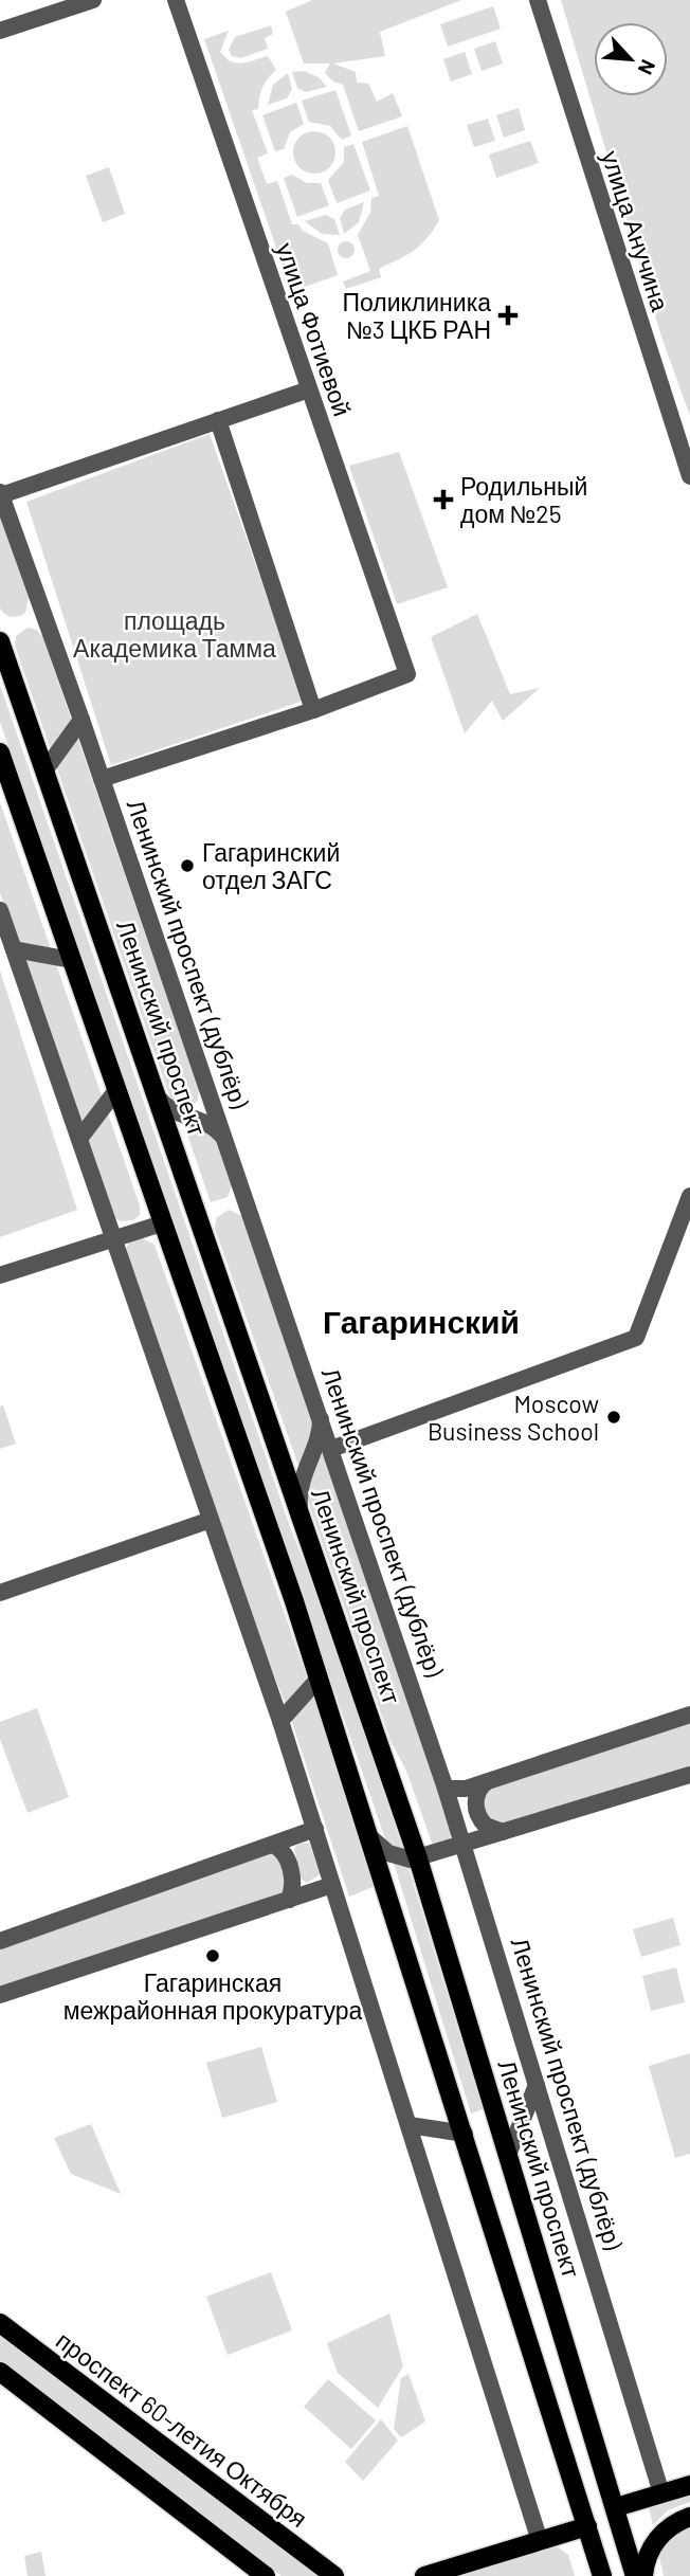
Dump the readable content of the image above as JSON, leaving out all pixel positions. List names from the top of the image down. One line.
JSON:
{"streets":{"main road":["Ленинский проспект","проспект 60-летия Октября"],"street":["улица Анучина","улица Фотиевой","Ленинский проспект (дублёр)"]},"districts":["Гагаринский"],"parks":["площадь Академика Тамма"],"places":{"health":["Поликлиника №3 ЦКБ РАН","Родильный дом №25"],"other":["Гагаринский отдел ЗАГС","Moscow Business School","Гагаринская межрайонная прокуратура"]},"north":"bottom right"}
